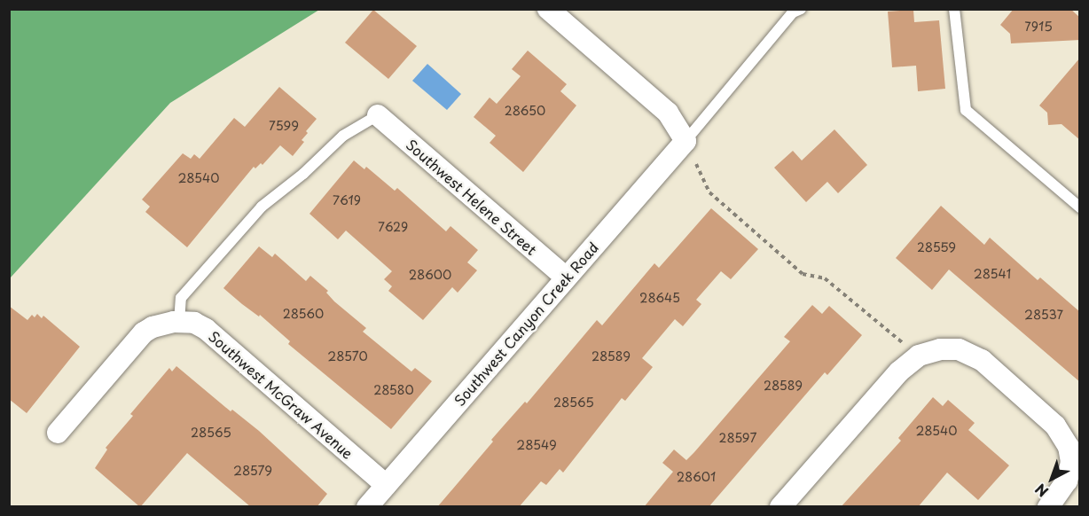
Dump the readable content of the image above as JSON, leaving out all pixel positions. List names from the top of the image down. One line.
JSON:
{"streets":{"street":["Southwest Helene Street","Southwest Canyon Creek Road","Southwest McGraw Avenue"]},"crossings":[["Southwest Helene Street","Southwest Canyon Creek Road"],["Southwest Canyon Creek Road","Southwest McGraw Avenue"]],"house_numbers":["7915","28650","7599","28540","7619","7629","28559","28541","28600","28645","28560","28537","28570","28589","28589","28580","28565","28540","28565","28597","28549","28579","28601"],"north":"bottom left"}
